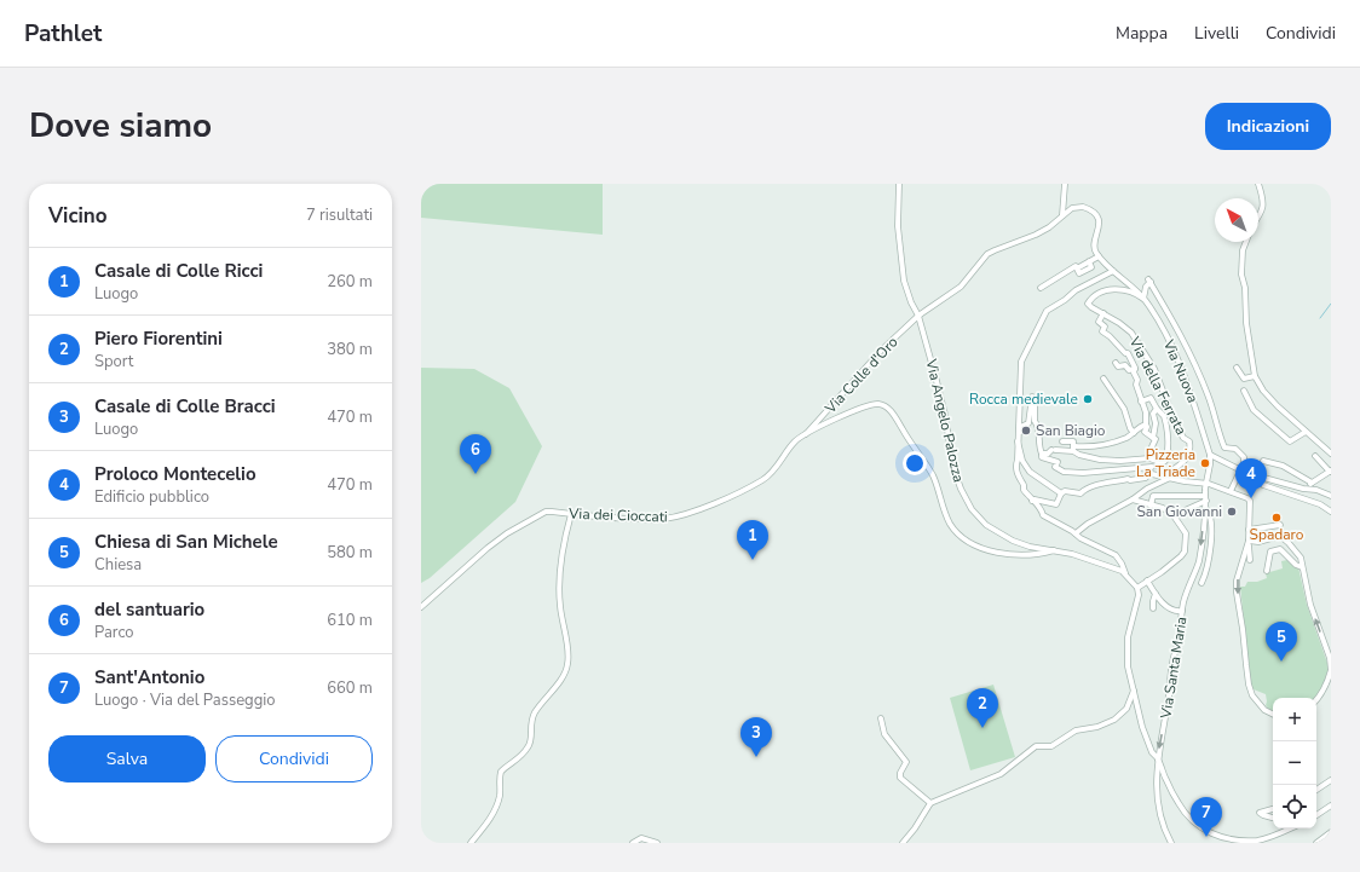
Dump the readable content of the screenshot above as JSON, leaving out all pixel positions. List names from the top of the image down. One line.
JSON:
{"streets":{"street":["Via Nuova","Via Colle d'Oro","Via della Ferrata","Via Angelo Palozza","Via dei Cioccati","Via Santa Maria"]},"crossings":[["Via Nuova","Via Colle d'Oro"],["Via Nuova","Via della Ferrata"],["Via Nuova","Via Santa Maria"],["Via Colle d'Oro","Via Angelo Palozza"],["Via Colle d'Oro","Via dei Cioccati"],["Via Angelo Palozza","Via dei Cioccati"]],"places":["Rocca medievale","San Biagio","Pizzeria La Triade","San Giovanni","Spadaro"],"north":"top left","page":{"header":"Pathlet","nav":["Mappa","Livelli","Condividi"],"title":"Dove siamo","buttons":["Indicazioni",["Salva","Condividi"]],"heading":["Vicino","7 risultati"],"list":[{"mark":"1","name":"Casale di Colle Ricci","note":"Luogo","value":"260 m"},{"mark":"2","name":"Piero Fiorentini","note":"Sport","value":"380 m"},{"mark":"3","name":"Casale di Colle Bracci","note":"Luogo","value":"470 m"},{"mark":"4","name":"Proloco Montecelio","note":"Edificio pubblico","value":"470 m"},{"mark":"5","name":"Chiesa di San Michele","note":"Chiesa","value":"580 m"},{"mark":"6","name":"del santuario","note":"Parco","value":"610 m"},{"mark":"7","name":"Sant'Antonio","note":"Luogo · Via del Passeggio","value":"660 m"}],"pins":["6","4","1","5","2","3","7"],"map_buttons":["+","−"]}}
